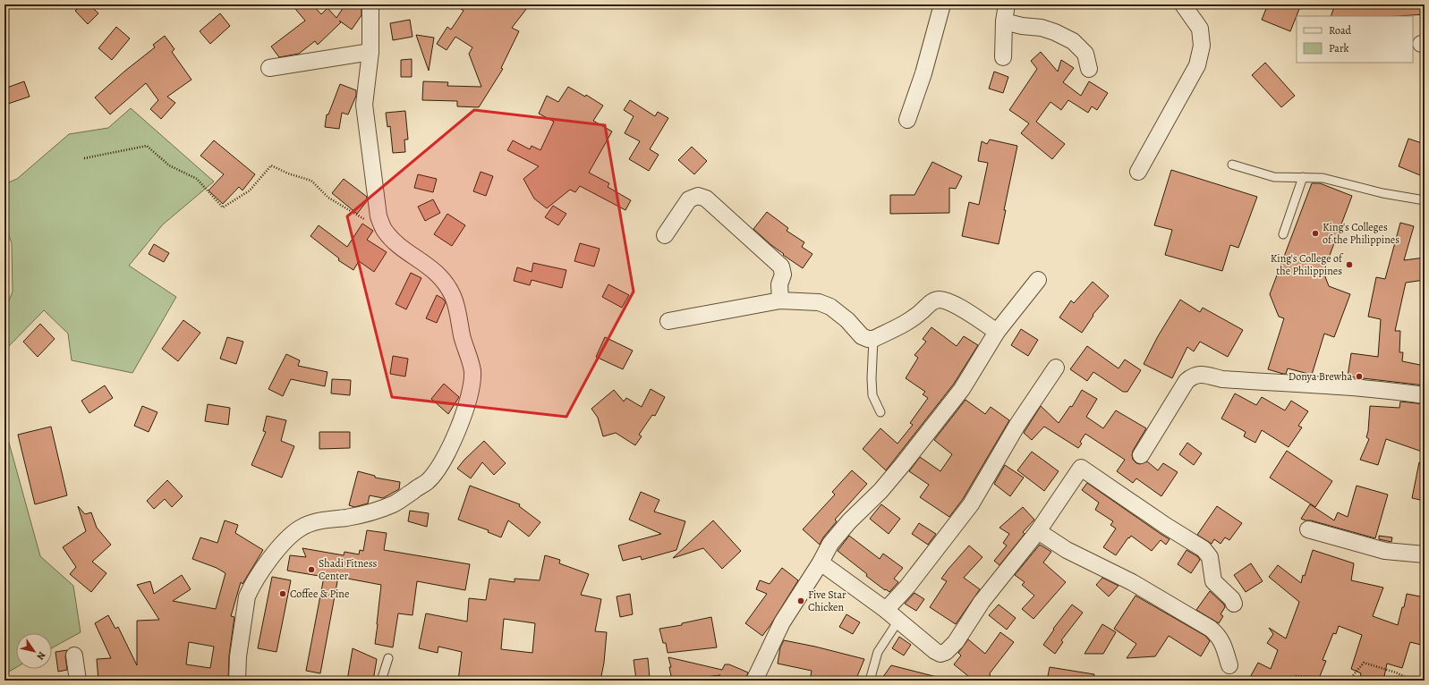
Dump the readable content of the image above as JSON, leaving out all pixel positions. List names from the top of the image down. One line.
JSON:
{"places":["King's Colleges of the Philippines","King's College of the Philippines","Donya Brewha","Shadi Fitness Center","Coffee & Pine","Five Star Chicken"],"legend":["Road","Park"],"north":"bottom right"}
